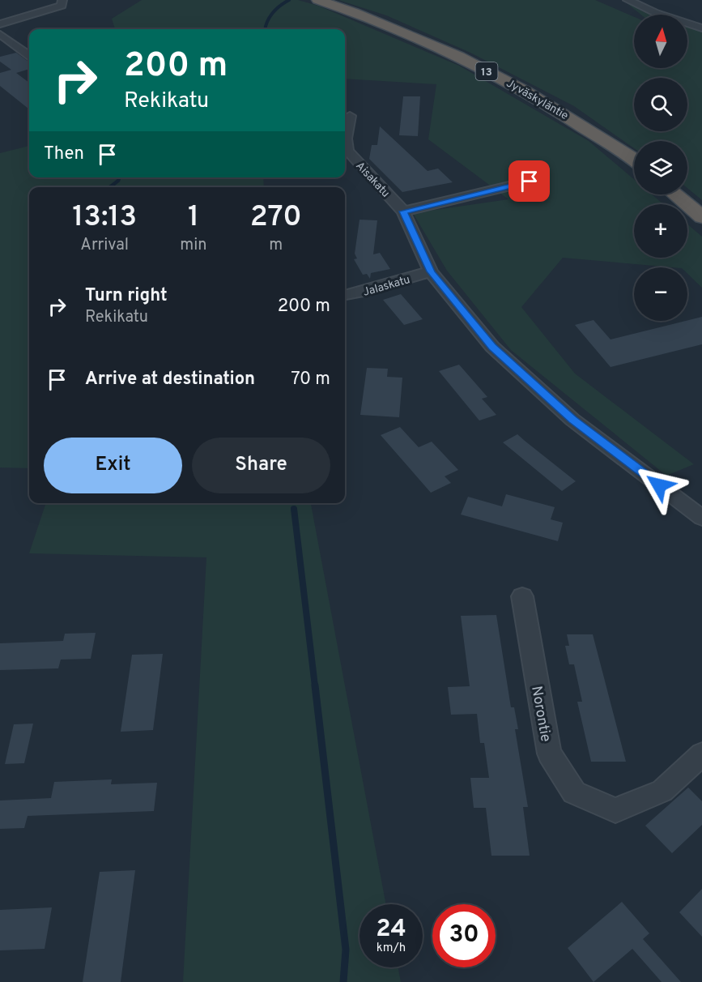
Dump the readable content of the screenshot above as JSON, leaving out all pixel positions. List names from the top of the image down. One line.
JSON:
{"streets":{"highway":["13","Jyväskyläntie"],"street":["Aisakatu","Jalaskatu","Norontie"]},"crossings":[["Aisakatu","Jalaskatu"]],"north":"top","page":{"map_buttons":["+","−"],"turn":["200 m","Rekikatu"],"then":"Then","eta":["13:13","Arrival","1","min","270","m"],"list":[{"name":"Turn right","note":"Rekikatu","value":"200 m"},{"name":"Arrive at destination","value":"70 m"}],"buttons":["Exit","Share"],"speed":"24 km/h","limit":"30"}}
